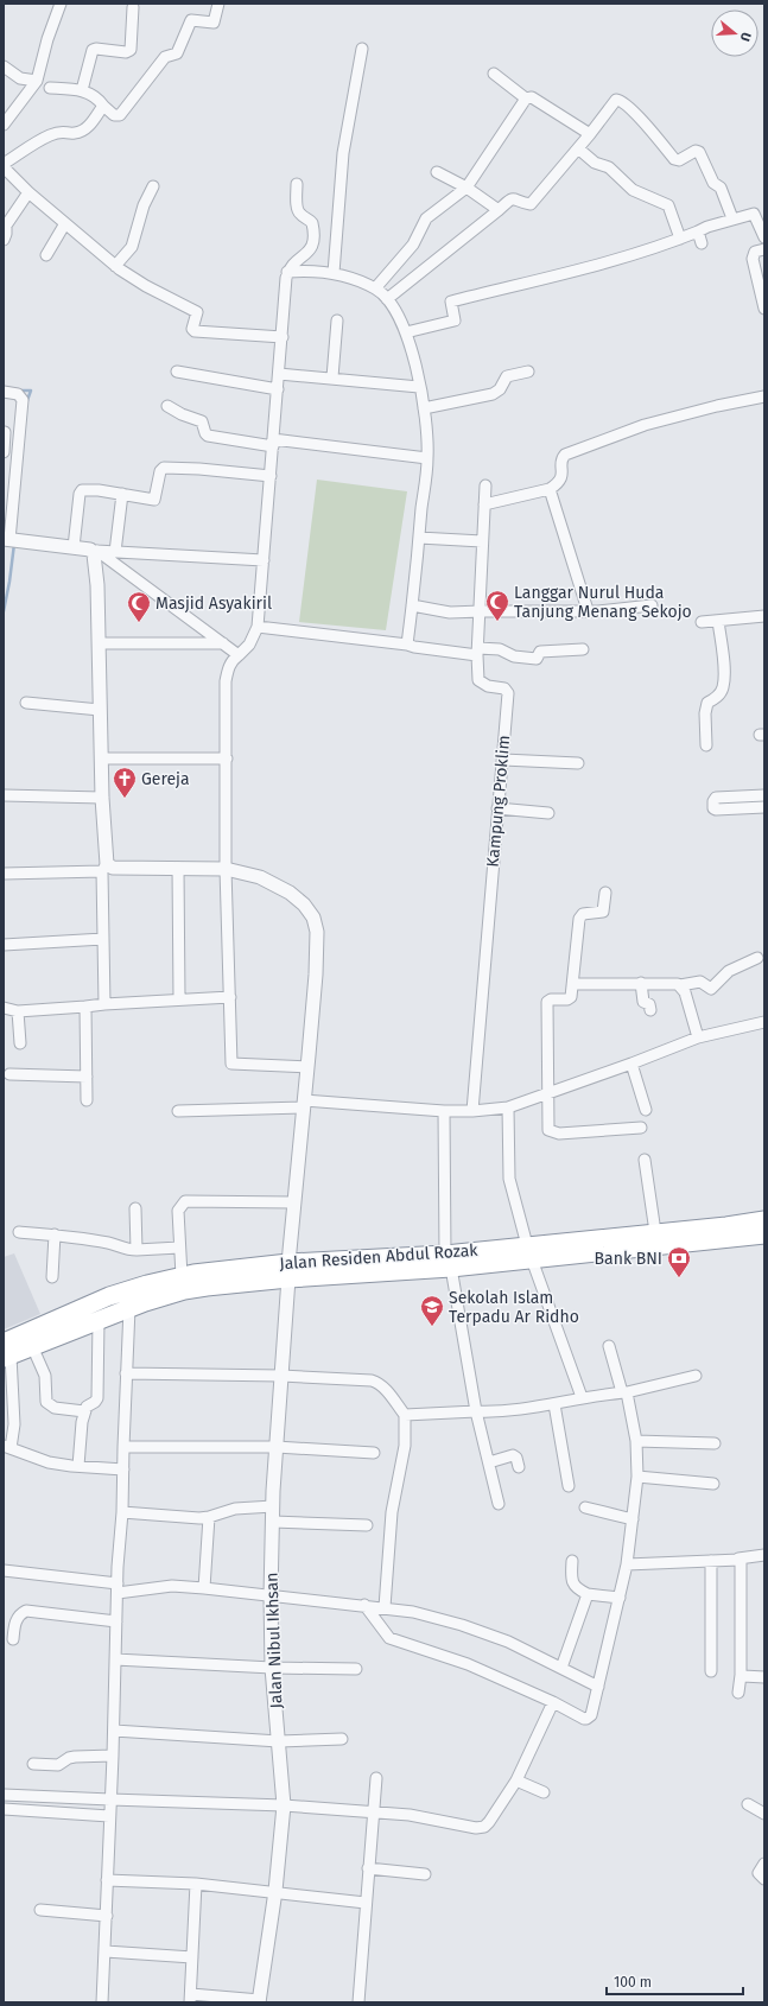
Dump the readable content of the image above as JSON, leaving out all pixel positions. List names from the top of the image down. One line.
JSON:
{"streets":{"highway":["Jalan Residen Abdul Rozak"],"street":["Kampung Proklim","Jalan Nibul Ikhsan"]},"crossings":[["Jalan Residen Abdul Rozak","Jalan Nibul Ikhsan"]],"places":{"mosque":["Langgar Nurul Huda Tanjung Menang Sekojo","Masjid Asyakiril"],"church":["Gereja"],"bank":["Bank BNI"],"school or university":["Sekolah Islam Terpadu Ar Ridho"]},"scale_bar":"100 m","north":"right"}
